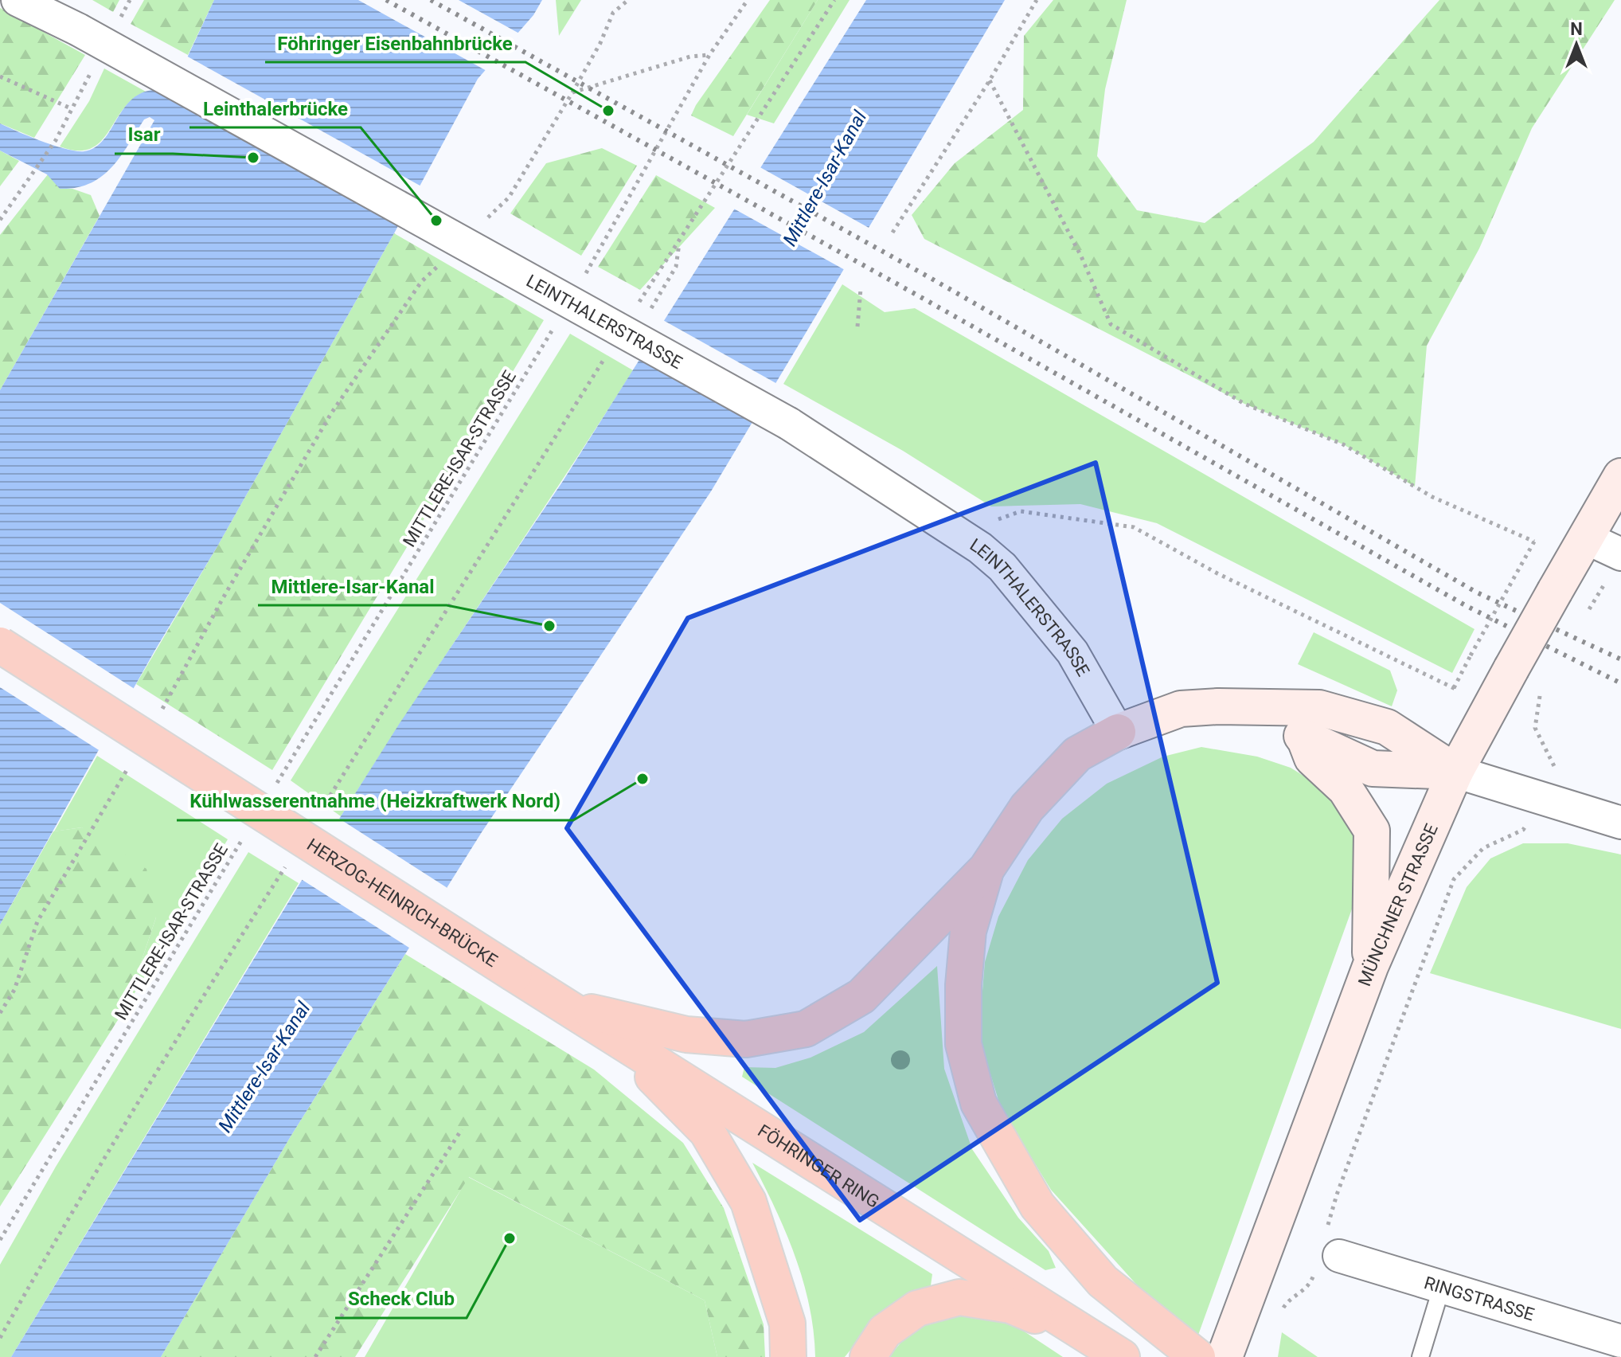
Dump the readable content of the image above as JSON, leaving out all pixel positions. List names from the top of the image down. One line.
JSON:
{"streets":{"highway":["HERZOG-HEINRICH-BRÜCKE","FÖHRINGER RING"],"main road":["MÜNCHNER STRASSE"],"street":["LEINTHALERSTRASSE","RINGSTRASSE"],"path":["MITTLERE-ISAR-STRASSE"]},"crossings":[["HERZOG-HEINRICH-BRÜCKE","FÖHRINGER RING"]],"water":["Mittlere-Isar-Kanal"],"places":["Föhringer Eisenbahnbrücke","Isar","Leinthalerbrücke","Mittlere-Isar-Kanal","Kühlwasserentnahme (Heizkraftwerk Nord)","Scheck Club"],"north":"top"}
